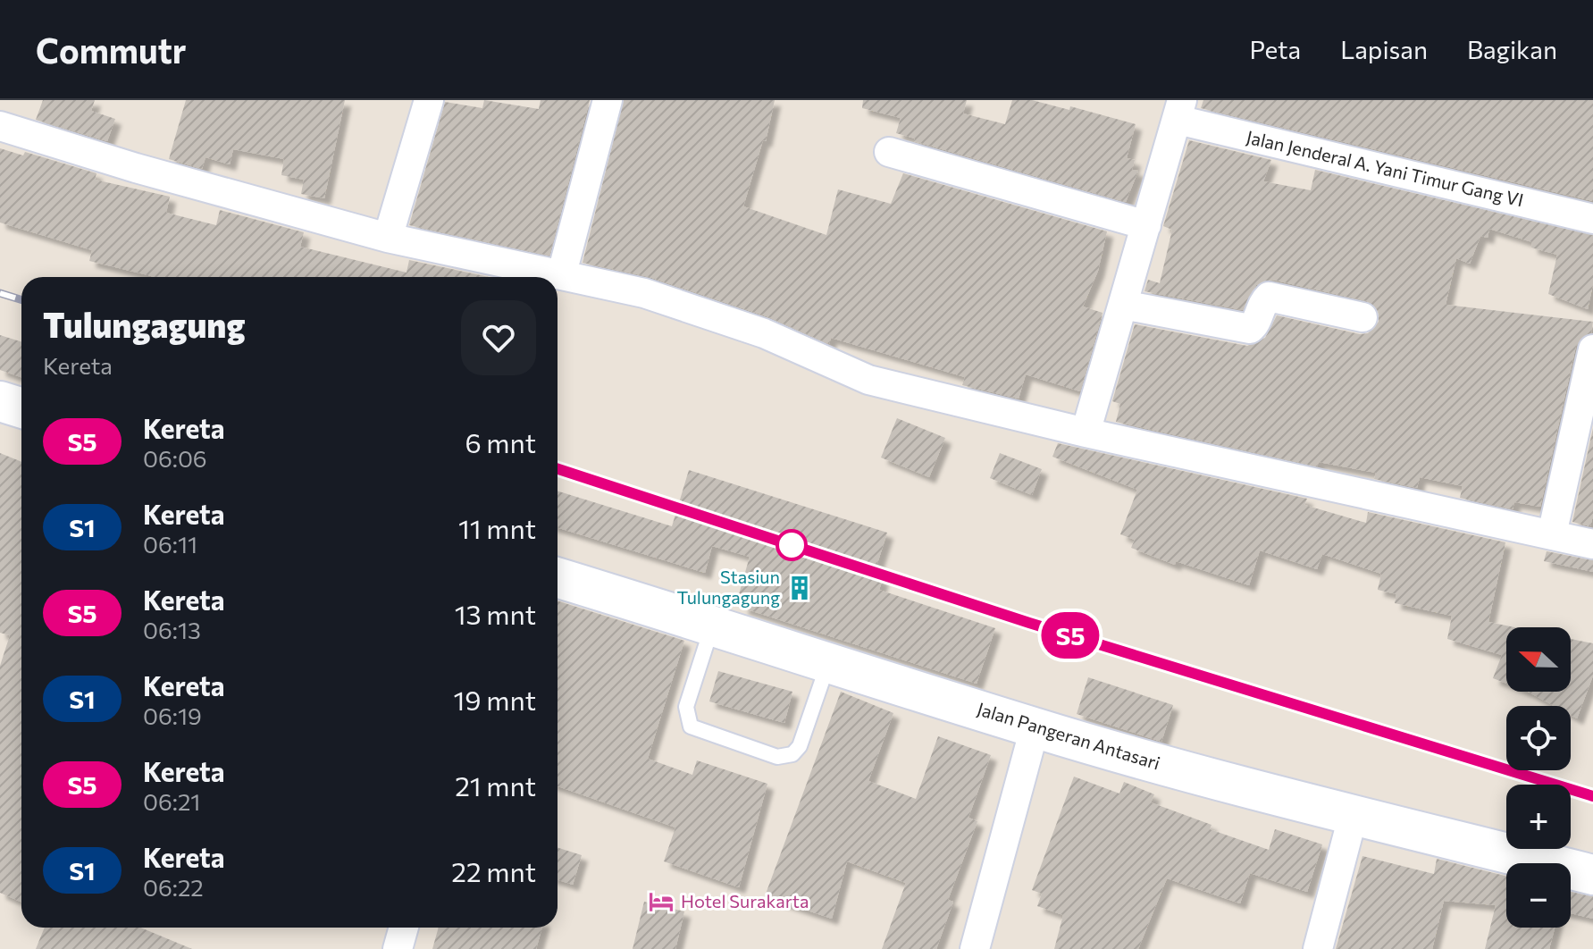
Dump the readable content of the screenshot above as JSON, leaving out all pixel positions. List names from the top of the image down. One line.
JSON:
{"streets":{"main road":["Jalan Pangeran Antasari"],"street":["Jalan Jenderal A. Yani Timur Gang VI"]},"places":{"building":["Stasiun Tulungagung"],"hotel":["Hotel Surakarta"]},"north":"left","page":{"header":"Commutr","nav":["Peta","Lapisan","Bagikan"],"on_map":"S5","heading":["Tulungagung","Kereta"],"list":[{"mark":"S5","name":"Kereta","note":"06:06","value":"6 mnt"},{"mark":"S1","name":"Kereta","note":"06:11","value":"11 mnt"},{"mark":"S5","name":"Kereta","note":"06:13","value":"13 mnt"},{"mark":"S1","name":"Kereta","note":"06:19","value":"19 mnt"},{"mark":"S5","name":"Kereta","note":"06:21","value":"21 mnt"},{"mark":"S1","name":"Kereta","note":"06:22","value":"22 mnt"}],"map_buttons":["+","−"]}}
